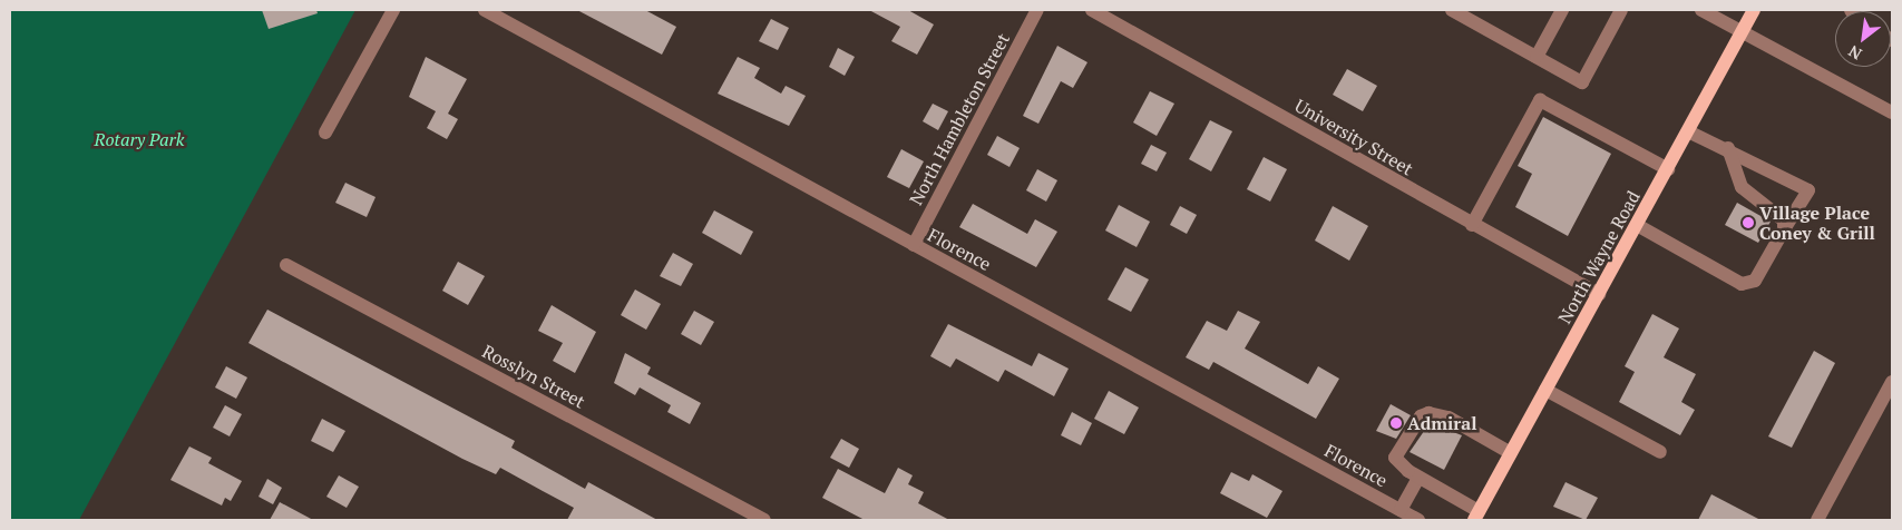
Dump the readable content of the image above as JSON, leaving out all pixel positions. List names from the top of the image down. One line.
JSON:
{"streets":{"main road":["North Wayne Road"],"street":["North Hambleton Street","University Street","Florence","Rosslyn Street"]},"crossings":[["North Hambleton Street","Florence"],["University Street","North Wayne Road"]],"parks":["Rotary Park"],"places":["Village Place Coney & Grill","Admiral"],"north":"bottom left"}
